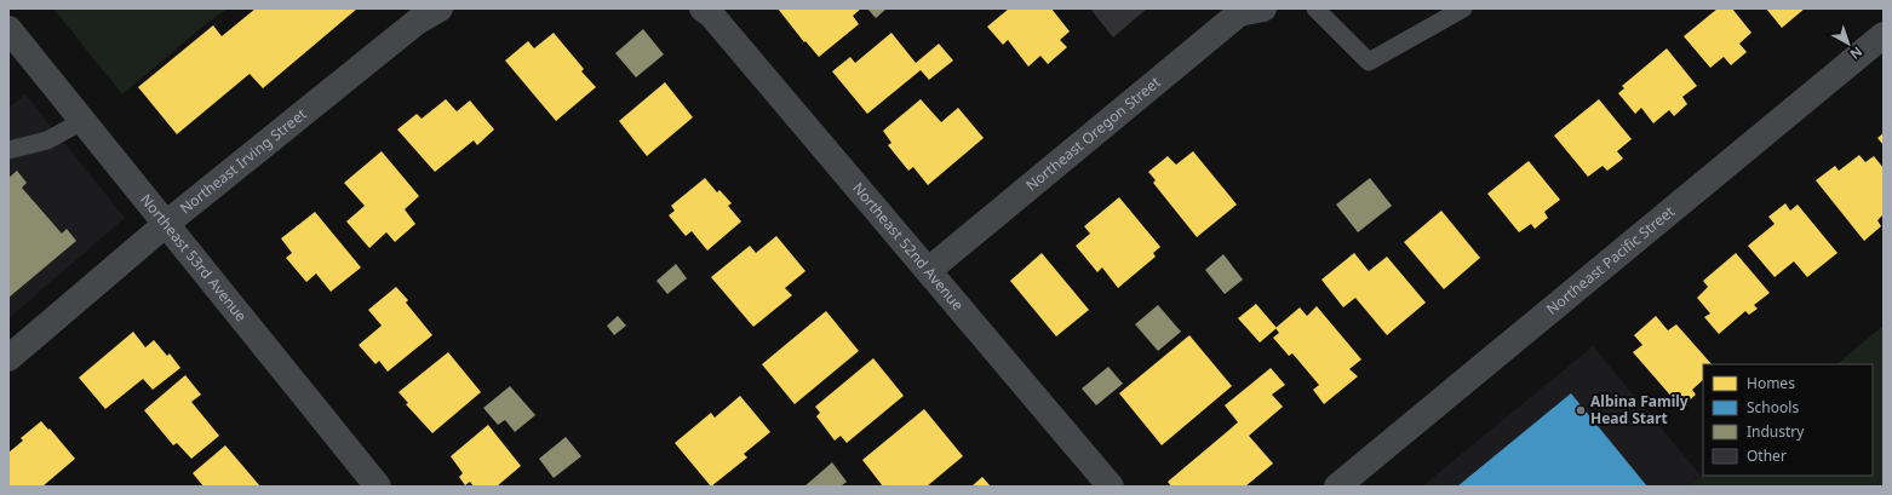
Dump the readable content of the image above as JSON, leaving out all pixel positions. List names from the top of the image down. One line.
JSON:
{"streets":{"street":["Northeast Oregon Street","Northeast Irving Street","Northeast 52nd Avenue","Northeast 53rd Avenue","Northeast Pacific Street"]},"crossings":[["Northeast Oregon Street","Northeast 52nd Avenue"],["Northeast Irving Street","Northeast 53rd Avenue"]],"places":["Albina Family Head Start"],"legend":["Homes","Schools","Industry","Other"],"north":"bottom right"}
